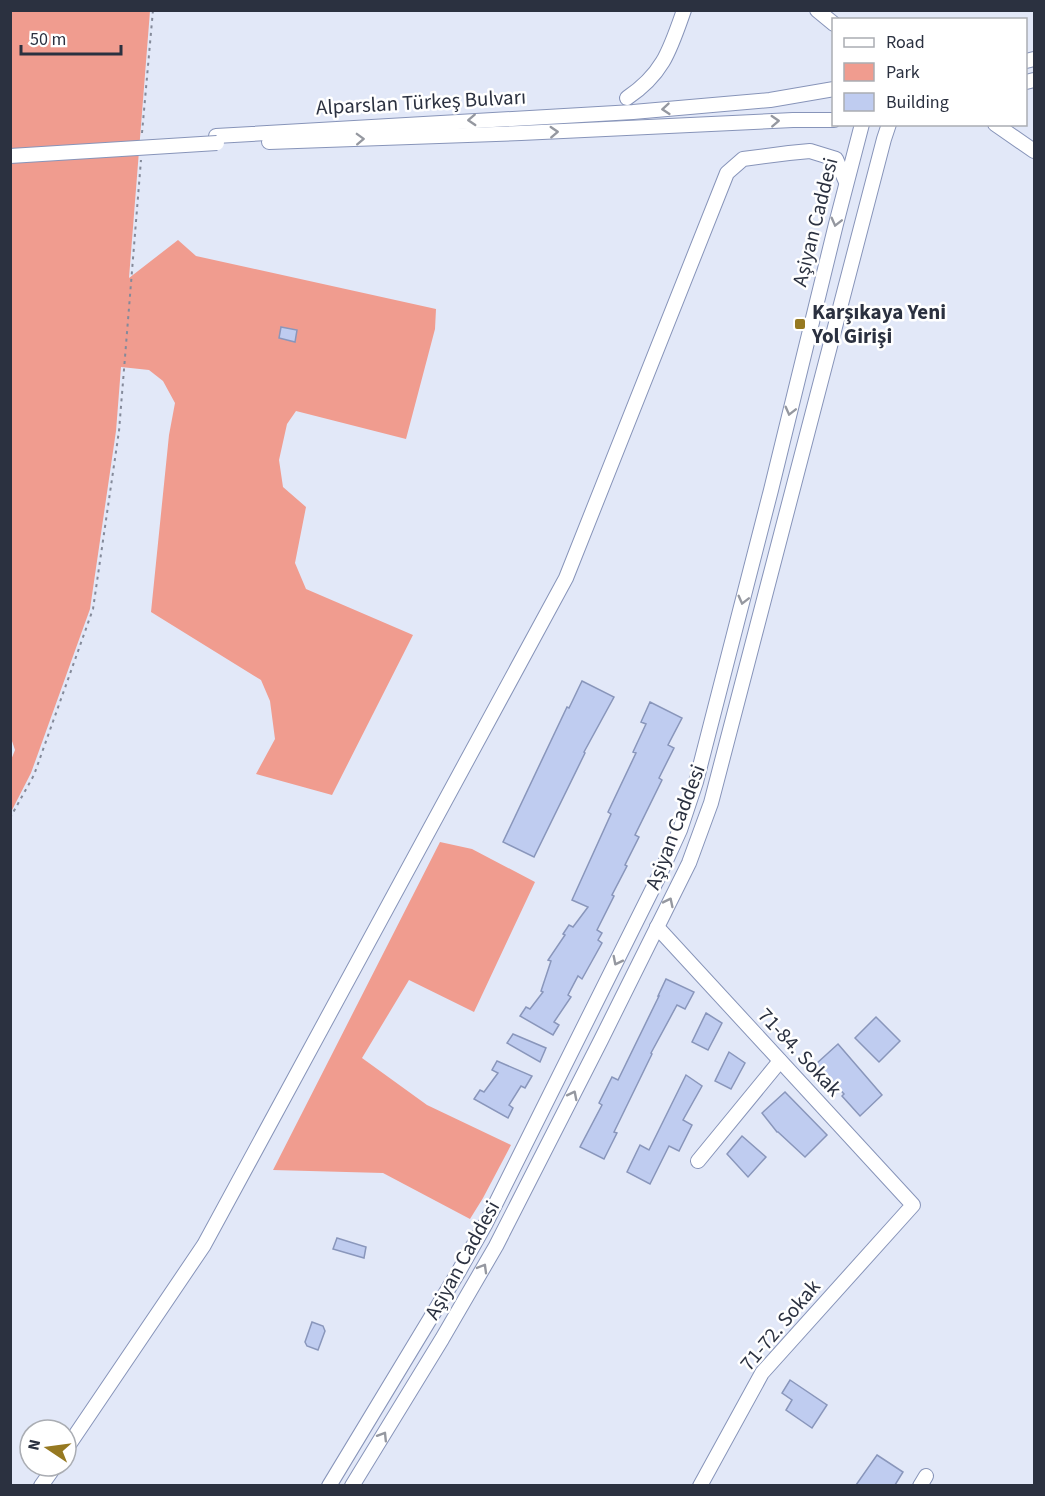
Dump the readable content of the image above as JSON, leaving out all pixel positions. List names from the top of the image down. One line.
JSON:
{"streets":{"street":["Alparslan Türkeş Bulvarı","Aşiyan Caddesi","71-84. Sokak","71-72. Sokak"]},"crossings":[["Aşiyan Caddesi","71-84. Sokak"],["71-84. Sokak","71-72. Sokak"]],"places":{"transit":["Karşıkaya Yeni Yol Girişi"]},"legend":["Road","Park","Building"],"scale_bar":"50 m","north":"left"}
